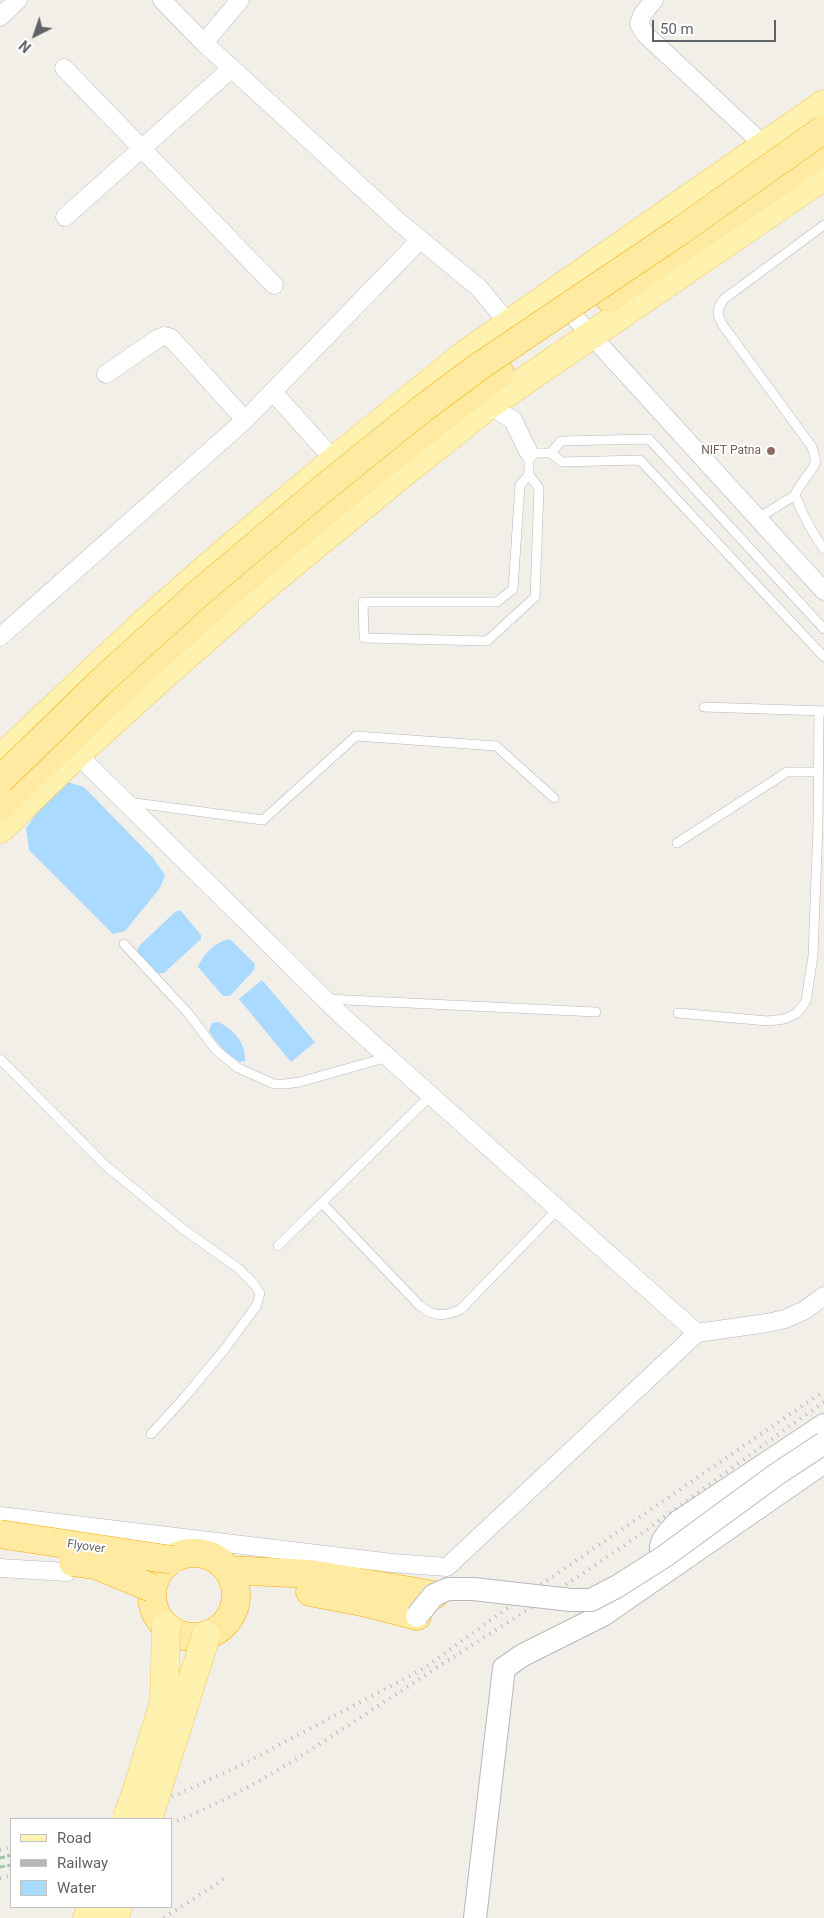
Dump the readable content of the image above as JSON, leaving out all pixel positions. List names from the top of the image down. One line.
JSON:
{"streets":{"highway":["Flyover"]},"places":["NIFT Patna"],"legend":["Road","Railway","Water"],"scale_bar":"50 m","north":"bottom left"}
